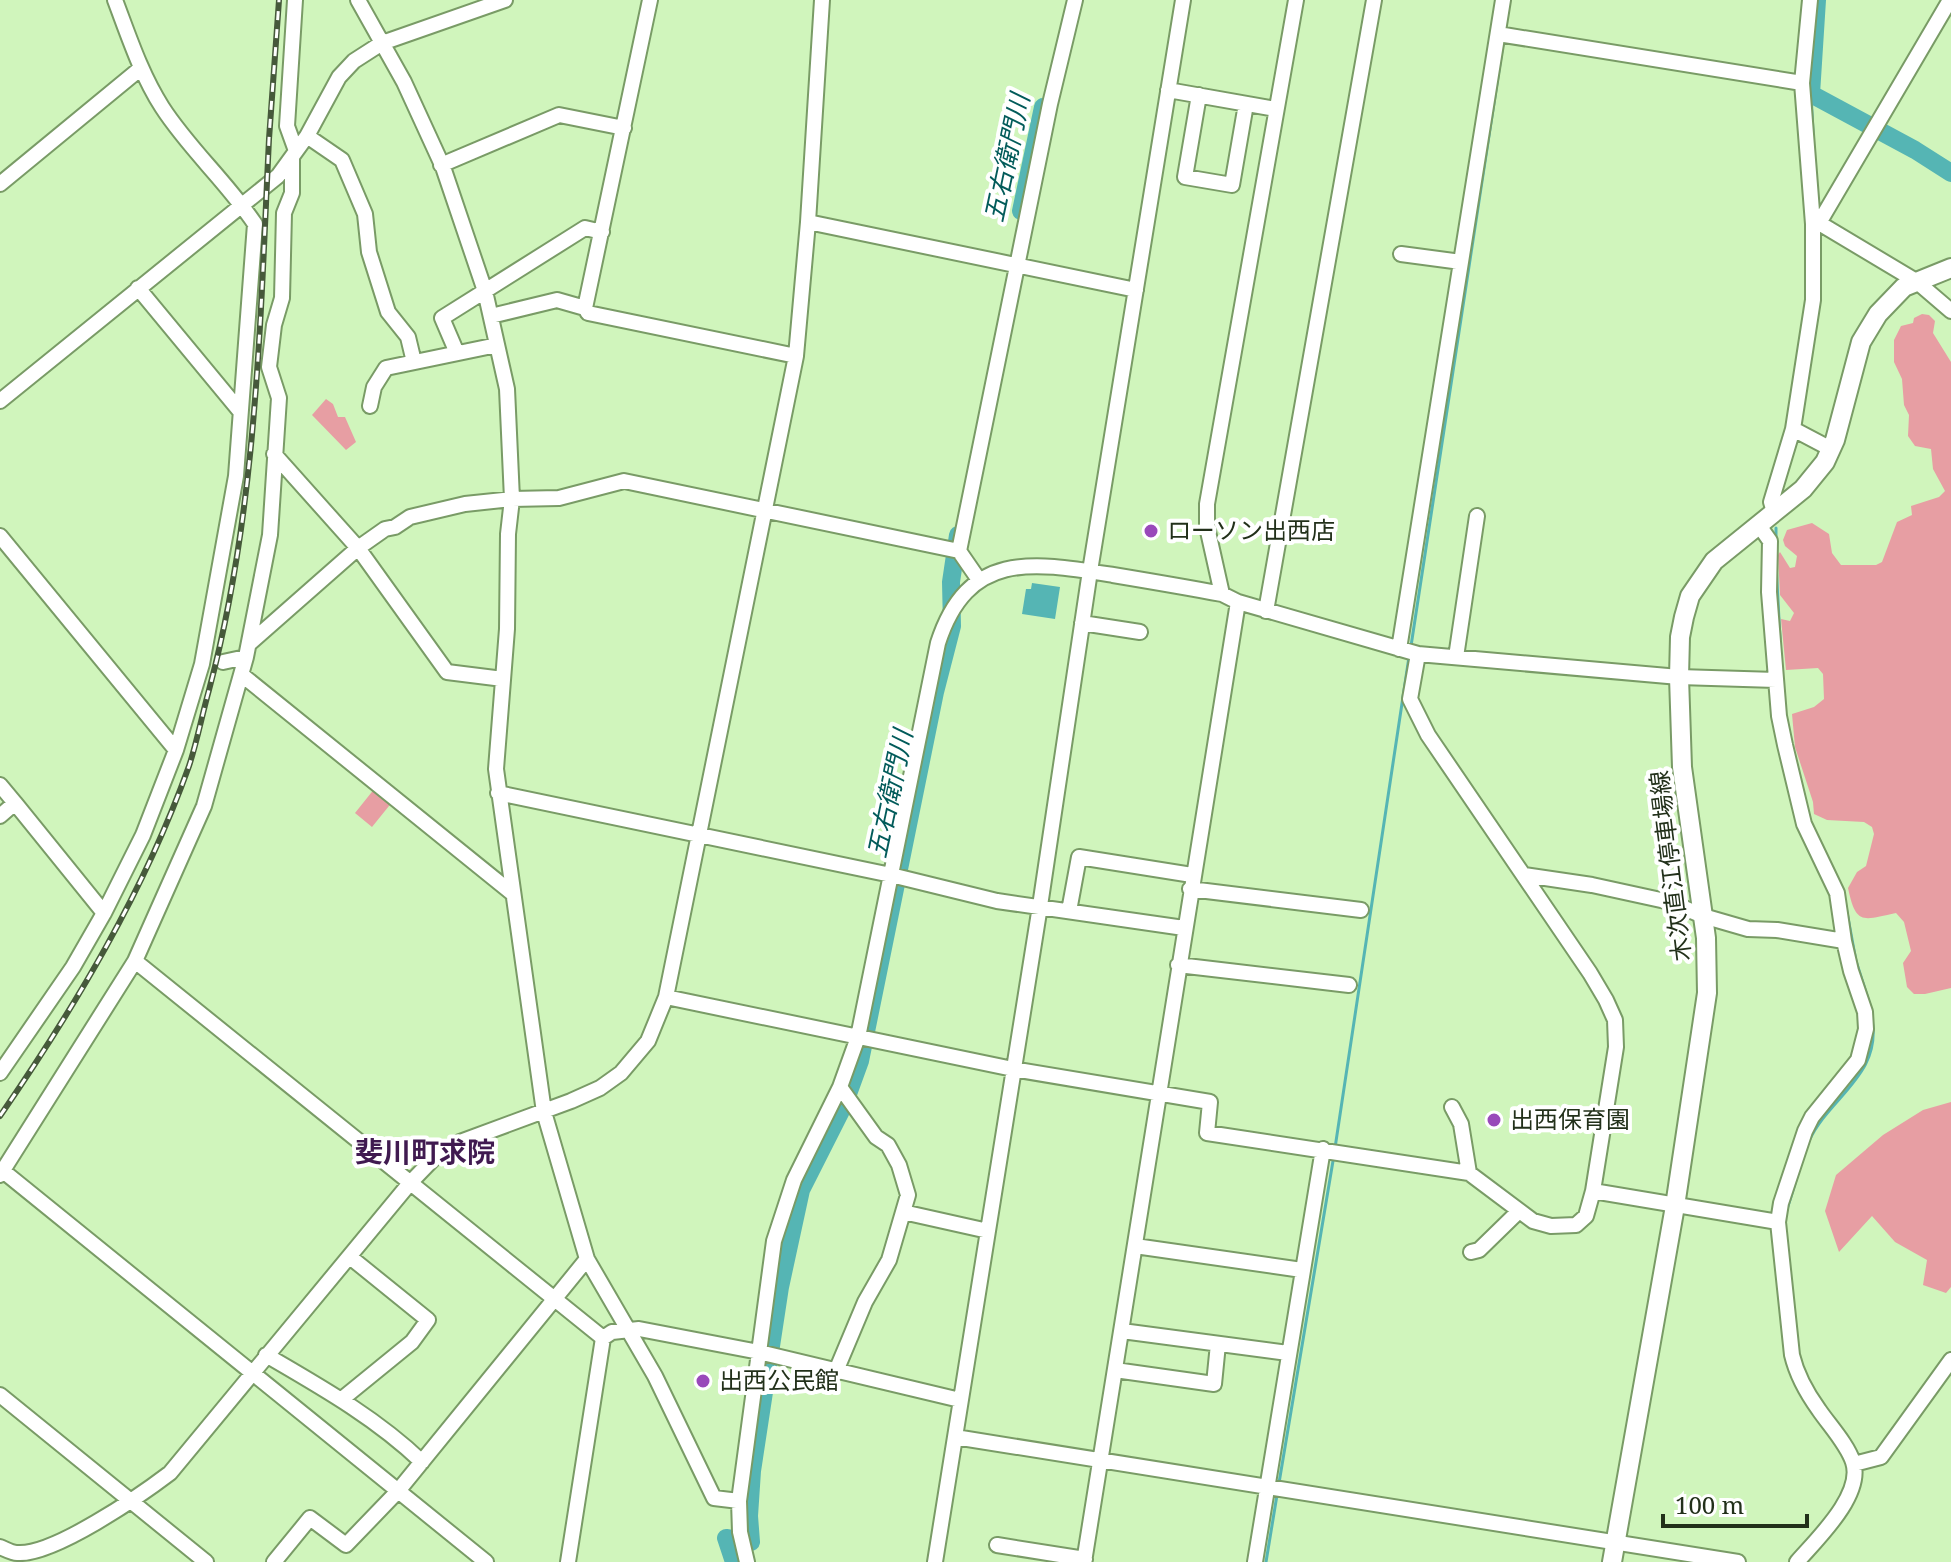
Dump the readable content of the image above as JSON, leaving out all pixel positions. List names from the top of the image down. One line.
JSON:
{"streets":{"main road":["木次直江停車場線"]},"districts":["斐川町求院"],"water":["五右衛門川"],"places":["ローソン出西店","出西保育園","出西公民館"],"scale_bar":"100 m"}
